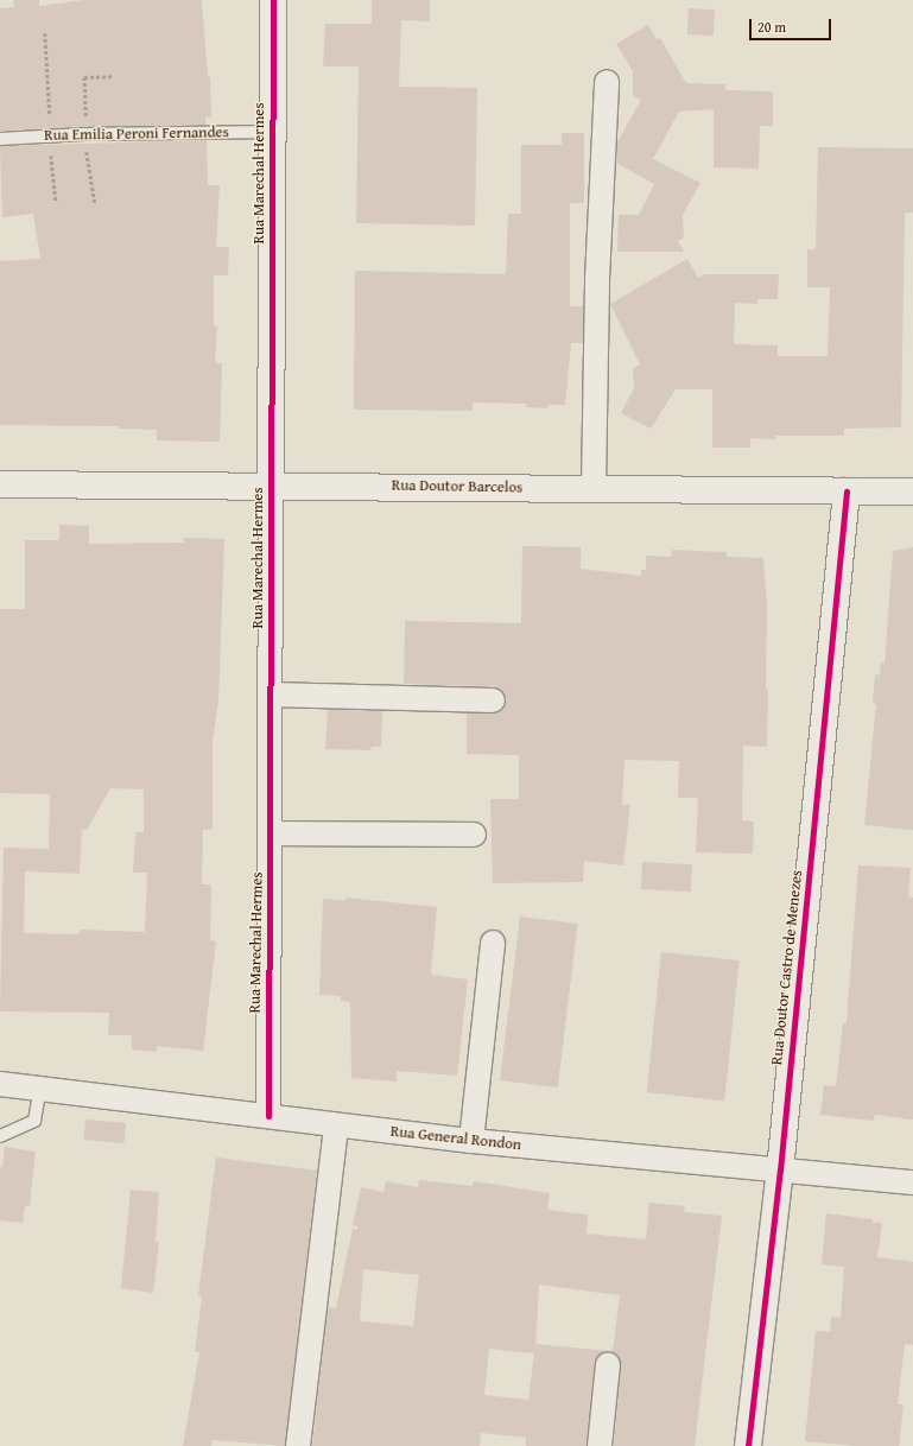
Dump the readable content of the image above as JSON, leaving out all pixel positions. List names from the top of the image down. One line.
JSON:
{"streets":{"street":["Rua Marechal Hermes","Rua Doutor Barcelos","Rua Doutor Castro de Menezes","Rua General Rondon"],"lane":["Rua Emilia Peroni Fernandes"]},"crossings":[["Rua Emilia Peroni Fernandes","Rua Marechal Hermes"],["Rua Marechal Hermes","Rua Doutor Barcelos"],["Rua Marechal Hermes","Rua General Rondon"],["Rua Doutor Barcelos","Rua Doutor Castro de Menezes"],["Rua Doutor Castro de Menezes","Rua General Rondon"]],"scale_bar":"20 m"}
